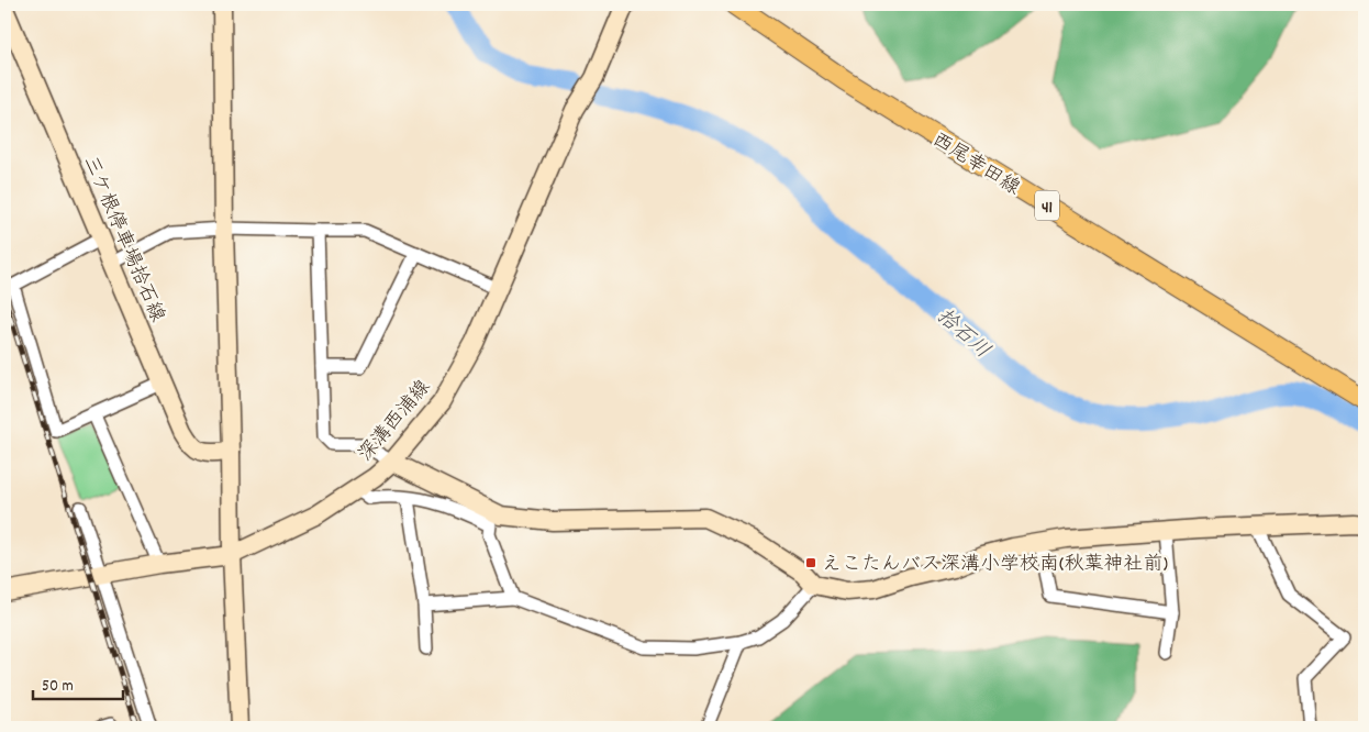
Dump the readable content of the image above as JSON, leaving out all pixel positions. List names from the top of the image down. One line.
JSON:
{"streets":{"main road":["西尾幸田線","41","三ケ根停車場拾石線","深溝西浦線"]},"water":["拾石川"],"places":{"transit":["えこたんバス深溝小学校南(秋葉神社前)"]},"scale_bar":"50 m"}
